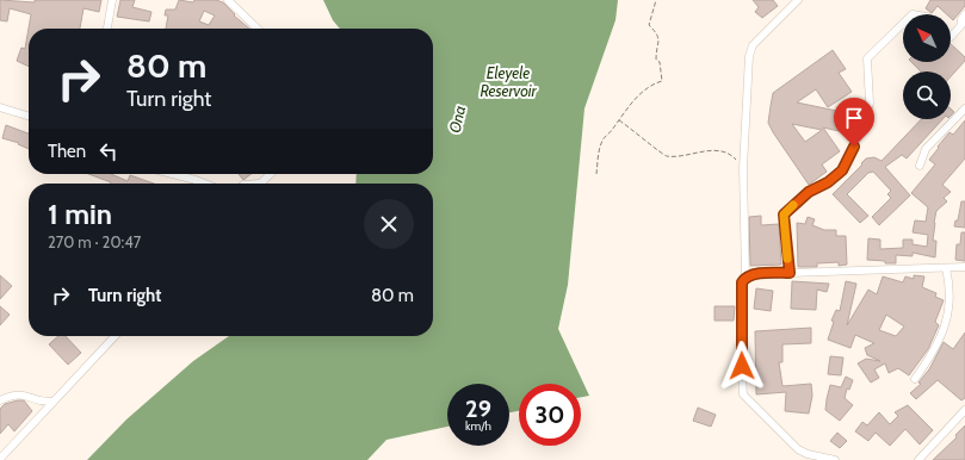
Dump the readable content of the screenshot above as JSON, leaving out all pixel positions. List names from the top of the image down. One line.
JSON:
{"water":["Eleyele Reservoir","Ona"],"north":"top left","page":{"turn":["80 m","Turn right"],"then":"Then","heading":["1 min","270 m · 20:47"],"list":[{"name":"Turn right","value":"80 m"}],"speed":"29 km/h","limit":"30"}}
